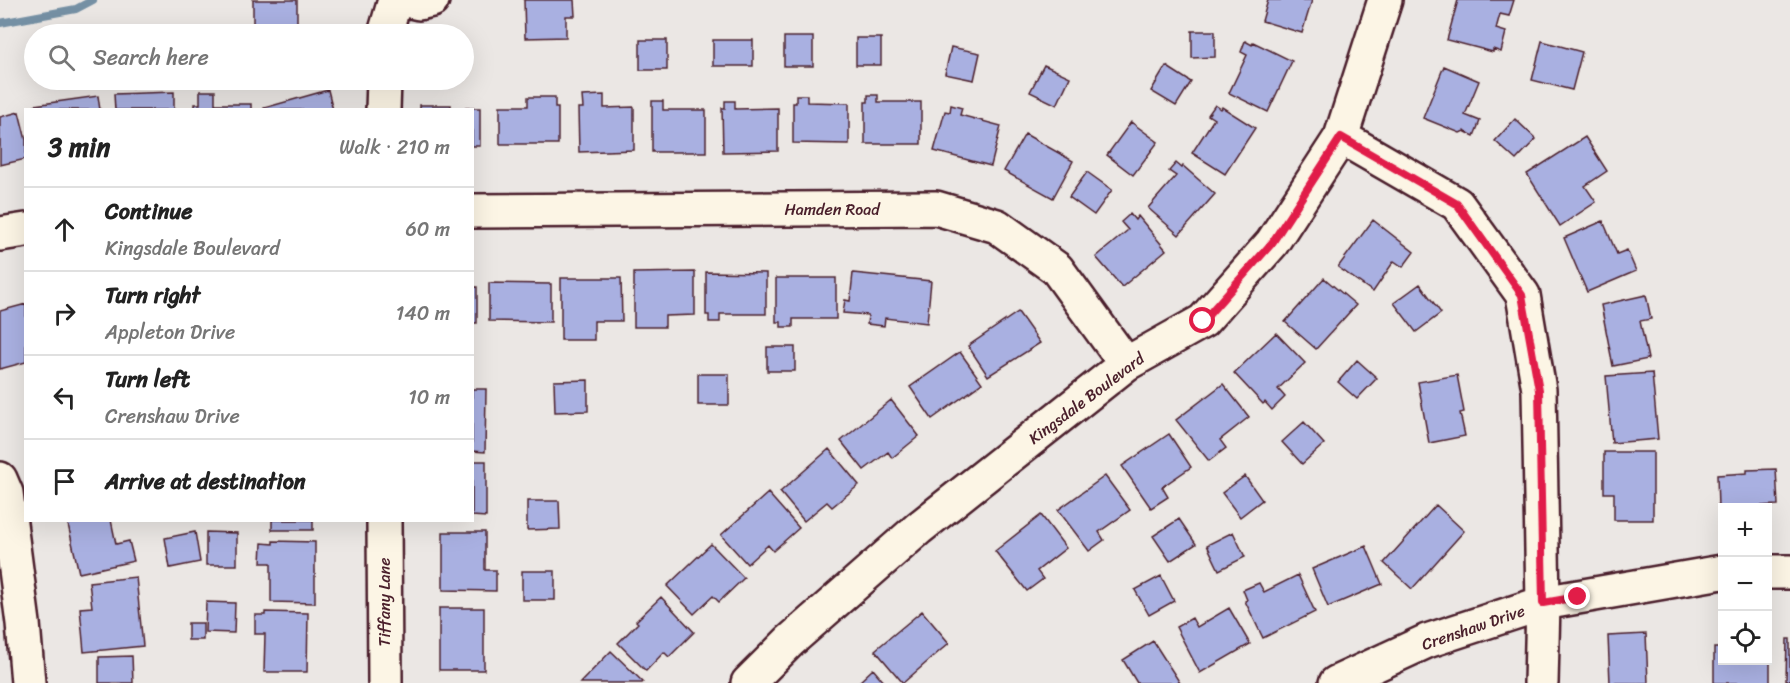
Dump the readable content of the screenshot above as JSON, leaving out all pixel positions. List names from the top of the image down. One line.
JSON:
{"streets":{"street":["Hamden Road","Kingsdale Boulevard","Tiffany Lane","Crenshaw Drive"]},"crossings":[["Hamden Road","Kingsdale Boulevard"]],"page":{"search":"Search here","heading":["3 min","Walk · 210 m"],"list":[["Continue","Kingsdale Boulevard","60 m"],["Turn right","Appleton Drive","140 m"],["Turn left","Crenshaw Drive","10 m"],"Arrive at destination"],"map_buttons":["+","−"]}}
